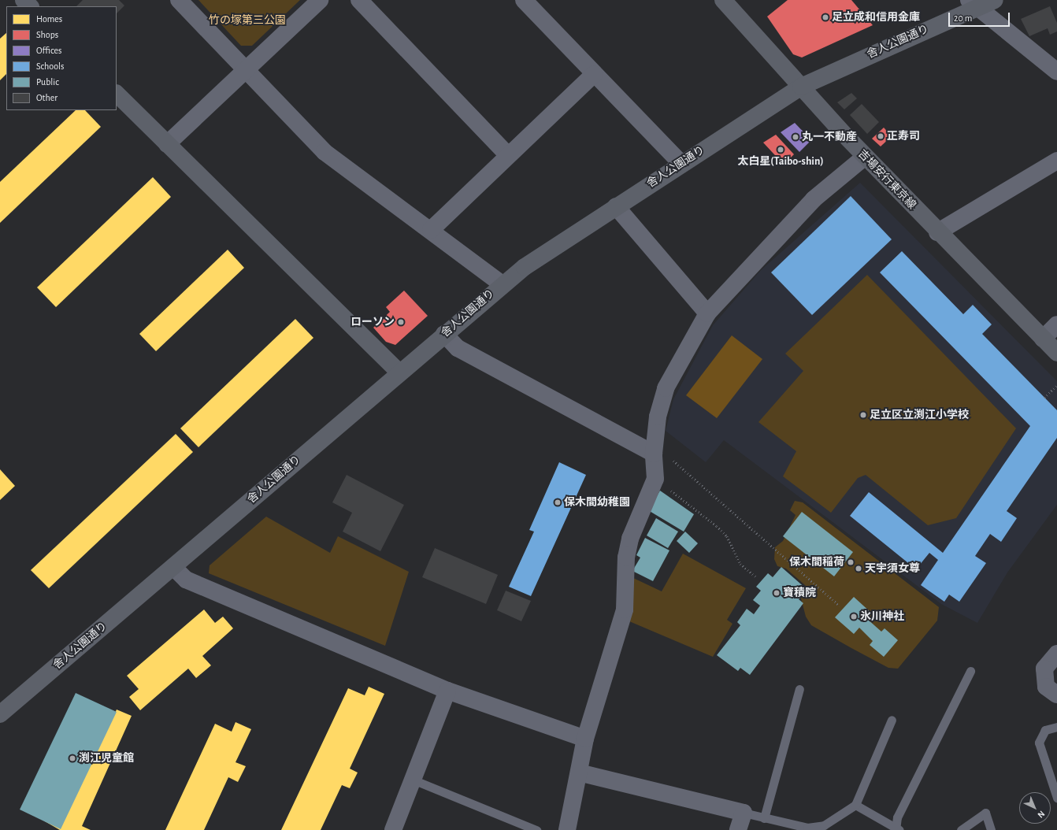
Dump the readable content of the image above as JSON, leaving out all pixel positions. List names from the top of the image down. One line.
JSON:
{"streets":{"street":["舎人公園通り","吉場安行東京線"]},"crossings":[["舎人公園通り","吉場安行東京線"]],"parks":["竹の塚第三公園"],"places":["足立成和信用金庫","正寿司","丸一不動産","太白星(Taibo-shin)","ローソン","足立区立渕江小学校","保木間幼稚園","保木間稲荷","天宇須女尊","寶積院","氷川神社","渕江児童館"],"legend":["Homes","Shops","Offices","Schools","Public","Other"],"scale_bar":"20 m","north":"bottom right"}
